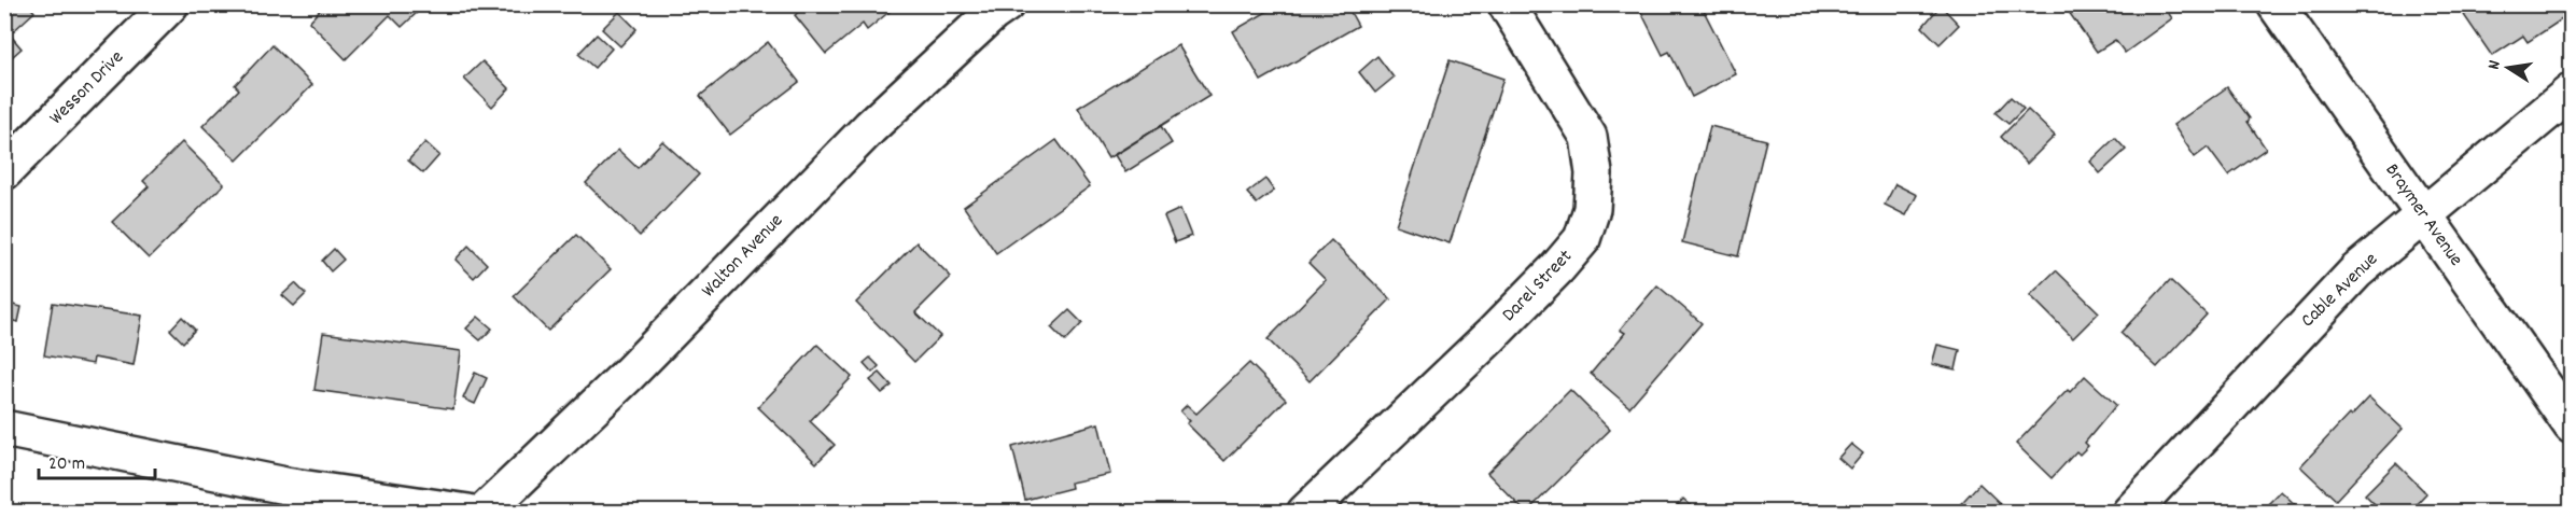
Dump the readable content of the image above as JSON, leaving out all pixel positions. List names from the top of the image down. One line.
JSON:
{"streets":{"street":["Wesson Drive","Braymer Avenue","Walton Avenue","Darel Street","Cable Avenue"]},"crossings":[["Braymer Avenue","Cable Avenue"]],"scale_bar":"20 m","north":"left"}
